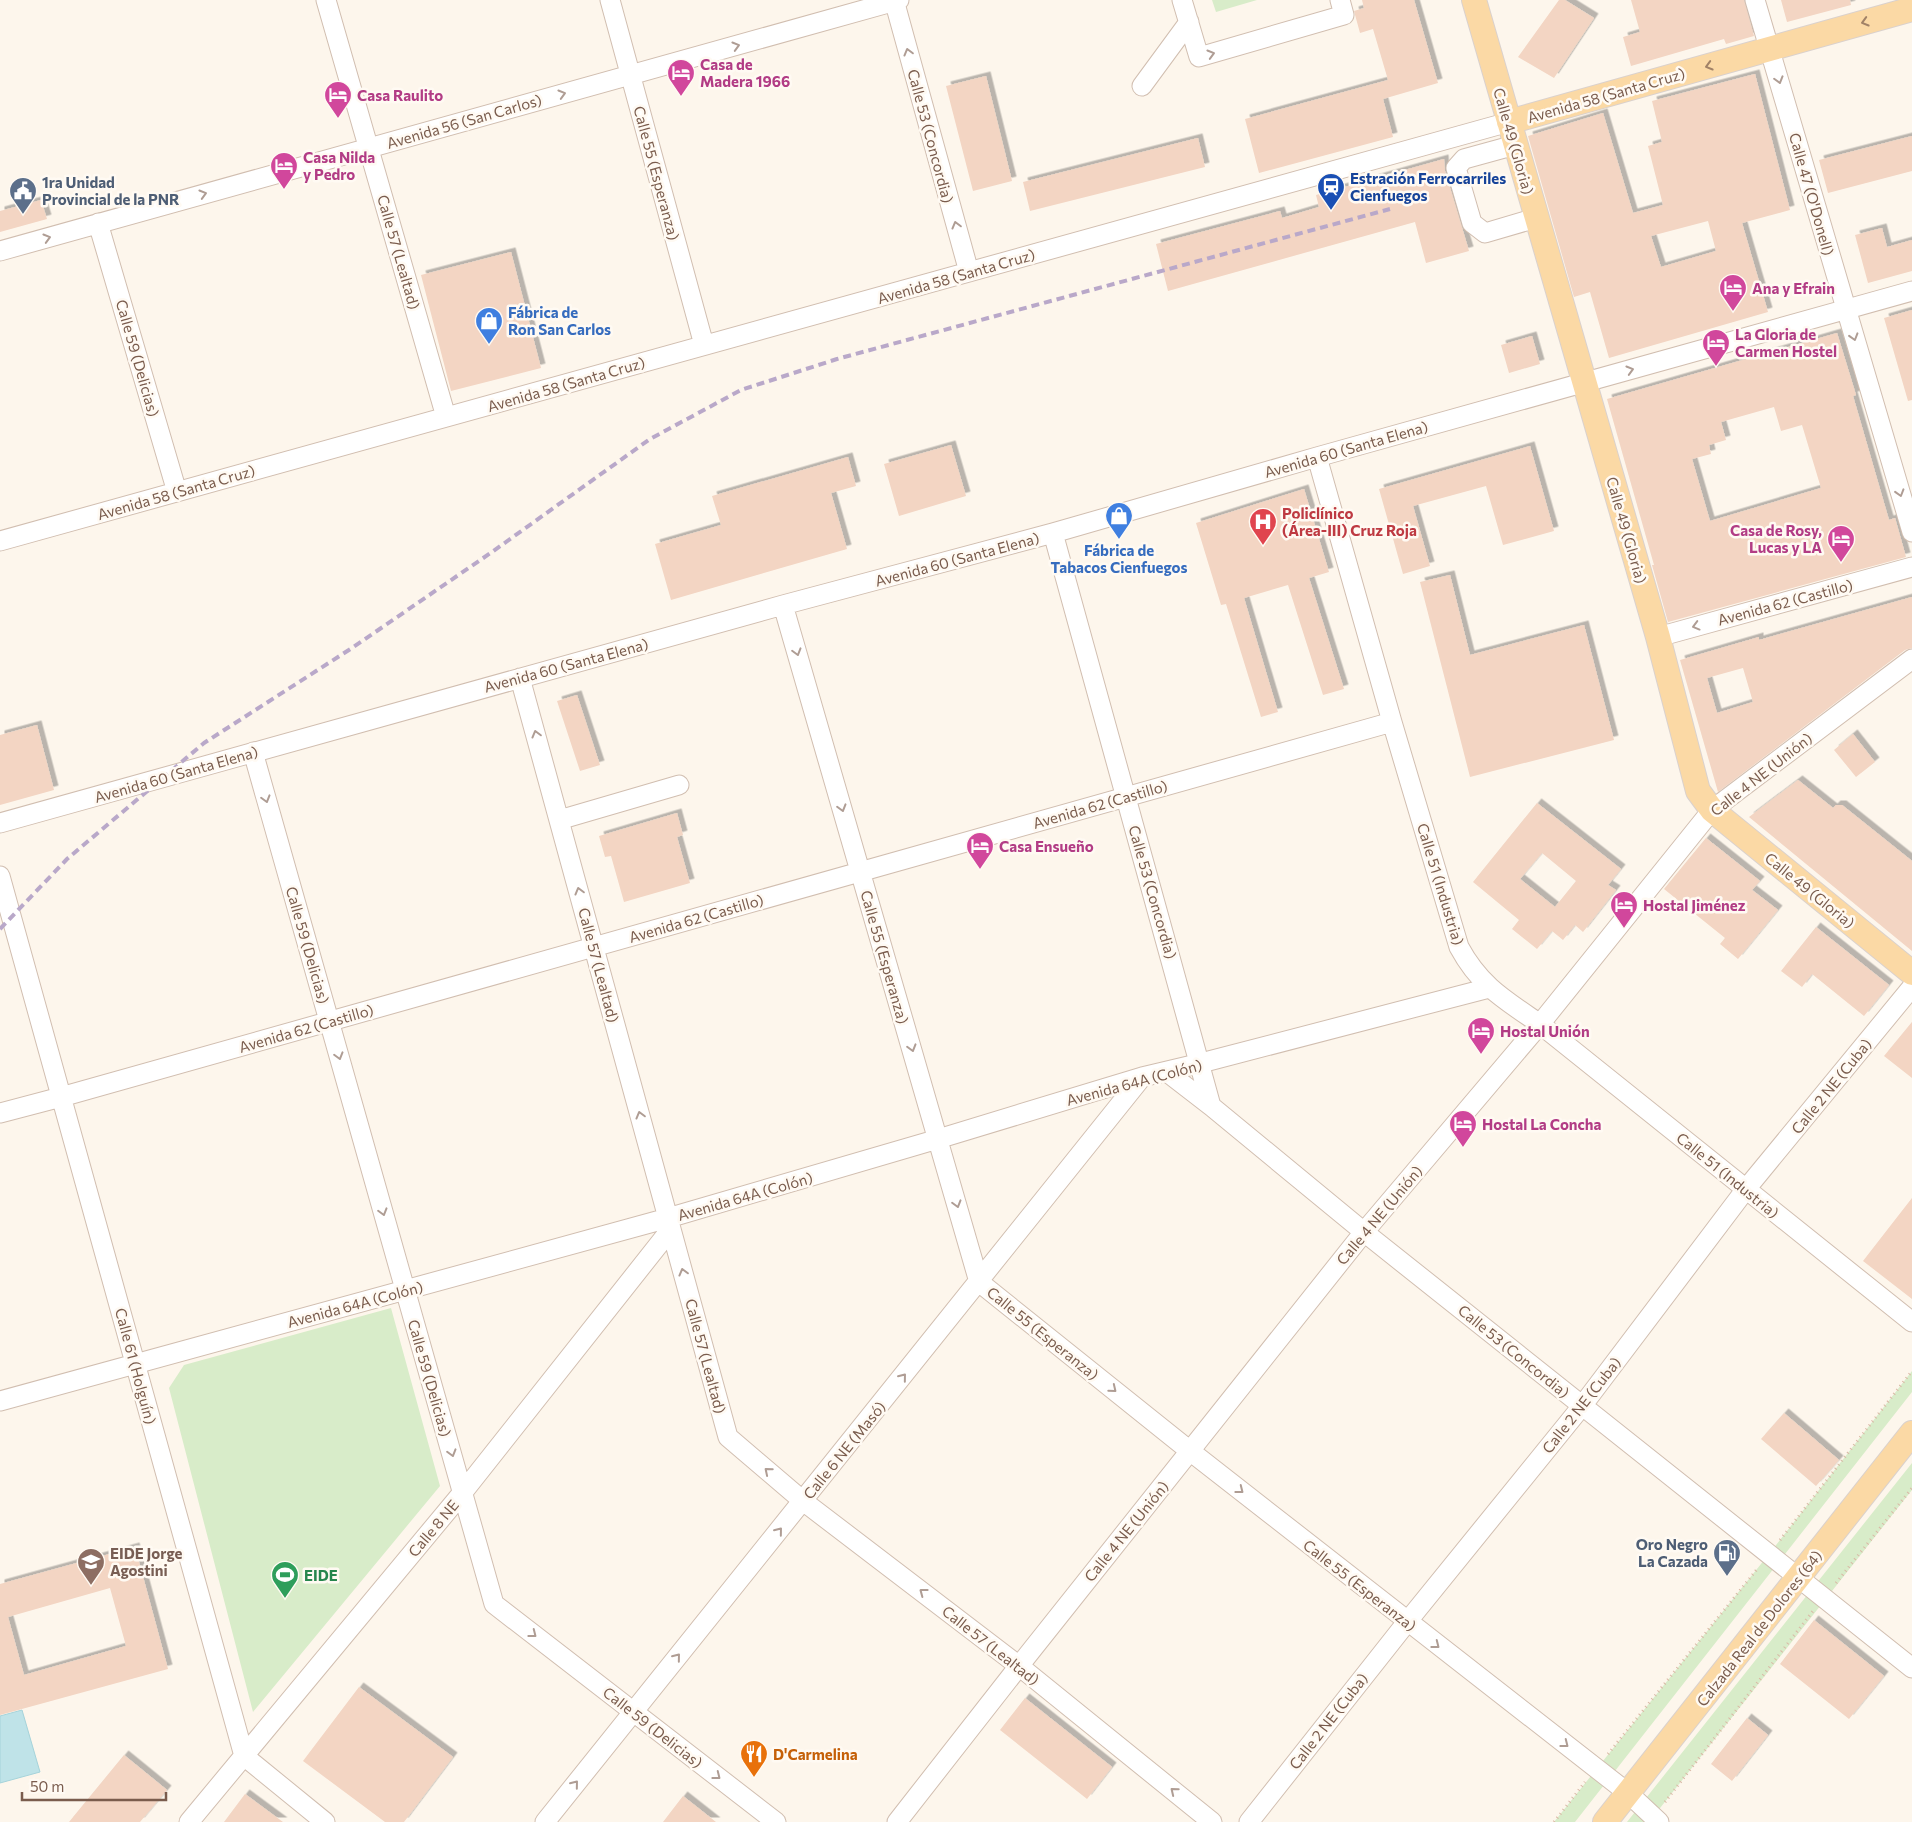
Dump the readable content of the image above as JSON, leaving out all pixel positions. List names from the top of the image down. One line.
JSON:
{"streets":{"main road":["Avenida 58 (Santa Cruz)","Calle 49 (Gloria)","Calzada Real de Dolores (64)"],"street":["Avenida 56 (San Carlos)","Calle 53 (Concordia)","Calle 55 (Esperanza)","Calle 47 (O'Donell)","Calle 57 (Lealtad)","Calle 59 (Delicias)","Avenida 60 (Santa Elena)","Avenida 62 (Castillo)","Calle 4 NE (Unión)","Calle 51 (Industria)","Avenida 64A (Colón)","Calle 2 NE (Cuba)","Calle 61 (Holguín)","Calle 6 NE (Masó)","Calle 8 NE"]},"crossings":[["Avenida 58 (Santa Cruz)","Calle 53 (Concordia)"],["Avenida 58 (Santa Cruz)","Calle 49 (Gloria)"],["Avenida 58 (Santa Cruz)","Calle 55 (Esperanza)"],["Avenida 58 (Santa Cruz)","Calle 47 (O'Donell)"],["Avenida 58 (Santa Cruz)","Calle 57 (Lealtad)"],["Avenida 58 (Santa Cruz)","Calle 59 (Delicias)"],["Avenida 56 (San Carlos)","Calle 53 (Concordia)"],["Avenida 56 (San Carlos)","Calle 55 (Esperanza)"],["Avenida 56 (San Carlos)","Calle 57 (Lealtad)"],["Avenida 56 (San Carlos)","Calle 59 (Delicias)"],["Calle 53 (Concordia)","Avenida 60 (Santa Elena)"],["Calle 53 (Concordia)","Avenida 62 (Castillo)"],["Calle 53 (Concordia)","Calle 4 NE (Unión)"],["Calle 53 (Concordia)","Avenida 64A (Colón)"],["Calle 53 (Concordia)","Calle 2 NE (Cuba)"],["Calle 53 (Concordia)","Calzada Real de Dolores (64)"],["Calle 49 (Gloria)","Avenida 60 (Santa Elena)"],["Calle 49 (Gloria)","Avenida 62 (Castillo)"],["Calle 49 (Gloria)","Calle 4 NE (Unión)"],["Calle 55 (Esperanza)","Avenida 60 (Santa Elena)"],["Calle 55 (Esperanza)","Avenida 62 (Castillo)"],["Calle 55 (Esperanza)","Calle 4 NE (Unión)"],["Calle 55 (Esperanza)","Avenida 64A (Colón)"],["Calle 55 (Esperanza)","Calle 2 NE (Cuba)"],["Calle 55 (Esperanza)","Calle 6 NE (Masó)"],["Calle 55 (Esperanza)","Calzada Real de Dolores (64)"],["Calle 47 (O'Donell)","Avenida 60 (Santa Elena)"],["Calle 57 (Lealtad)","Avenida 60 (Santa Elena)"],["Calle 57 (Lealtad)","Avenida 62 (Castillo)"],["Calle 57 (Lealtad)","Calle 4 NE (Unión)"],["Calle 57 (Lealtad)","Avenida 64A (Colón)"],["Calle 57 (Lealtad)","Calle 6 NE (Masó)"],["Calle 57 (Lealtad)","Calle 8 NE"],["Calle 59 (Delicias)","Avenida 60 (Santa Elena)"],["Calle 59 (Delicias)","Avenida 62 (Castillo)"],["Calle 59 (Delicias)","Avenida 64A (Colón)"],["Calle 59 (Delicias)","Calle 6 NE (Masó)"],["Calle 59 (Delicias)","Calle 8 NE"],["Avenida 60 (Santa Elena)","Calle 51 (Industria)"],["Avenida 62 (Castillo)","Calle 51 (Industria)"],["Avenida 62 (Castillo)","Calle 61 (Holguín)"],["Calle 4 NE (Unión)","Calle 51 (Industria)"],["Calle 51 (Industria)","Avenida 64A (Colón)"],["Calle 51 (Industria)","Calle 2 NE (Cuba)"],["Avenida 64A (Colón)","Calle 61 (Holguín)"],["Avenida 64A (Colón)","Calle 6 NE (Masó)"],["Avenida 64A (Colón)","Calle 8 NE"],["Calle 61 (Holguín)","Calle 8 NE"]],"one_way":["Avenida 56 (San Carlos)","Calle 55 (Esperanza)","Calle 47 (O'Donell)","Calle 57 (Lealtad)","Calle 59 (Delicias)","Calle 6 NE (Masó)"],"places":{"hotel":["Casa de Madera 1966","Casa Raulito","Casa Nilda y Pedro","Ana y Efrain","La Gloria de Carmen Hostel","Casa de Rosy, Lucas y LA","Casa Ensueño","Hostal Jiménez","Hostal Unión","Hostal La Concha"],"station":["Estración Ferrocarriles Cienfuegos"],"public building":["1ra Unidad Provincial de la PNR"],"shop":["Fábrica de Ron San Carlos","Fábrica de Tabacos Cienfuegos"],"hospital":["Policlínico (Área-III) Cruz Roja"],"fuel station":["Oro Negro La Cazada"],"school or university":["EIDE Jorge Agostini"],"sports":["EIDE"],"restaurant":["D'Carmelina"]},"scale_bar":"50 m"}
